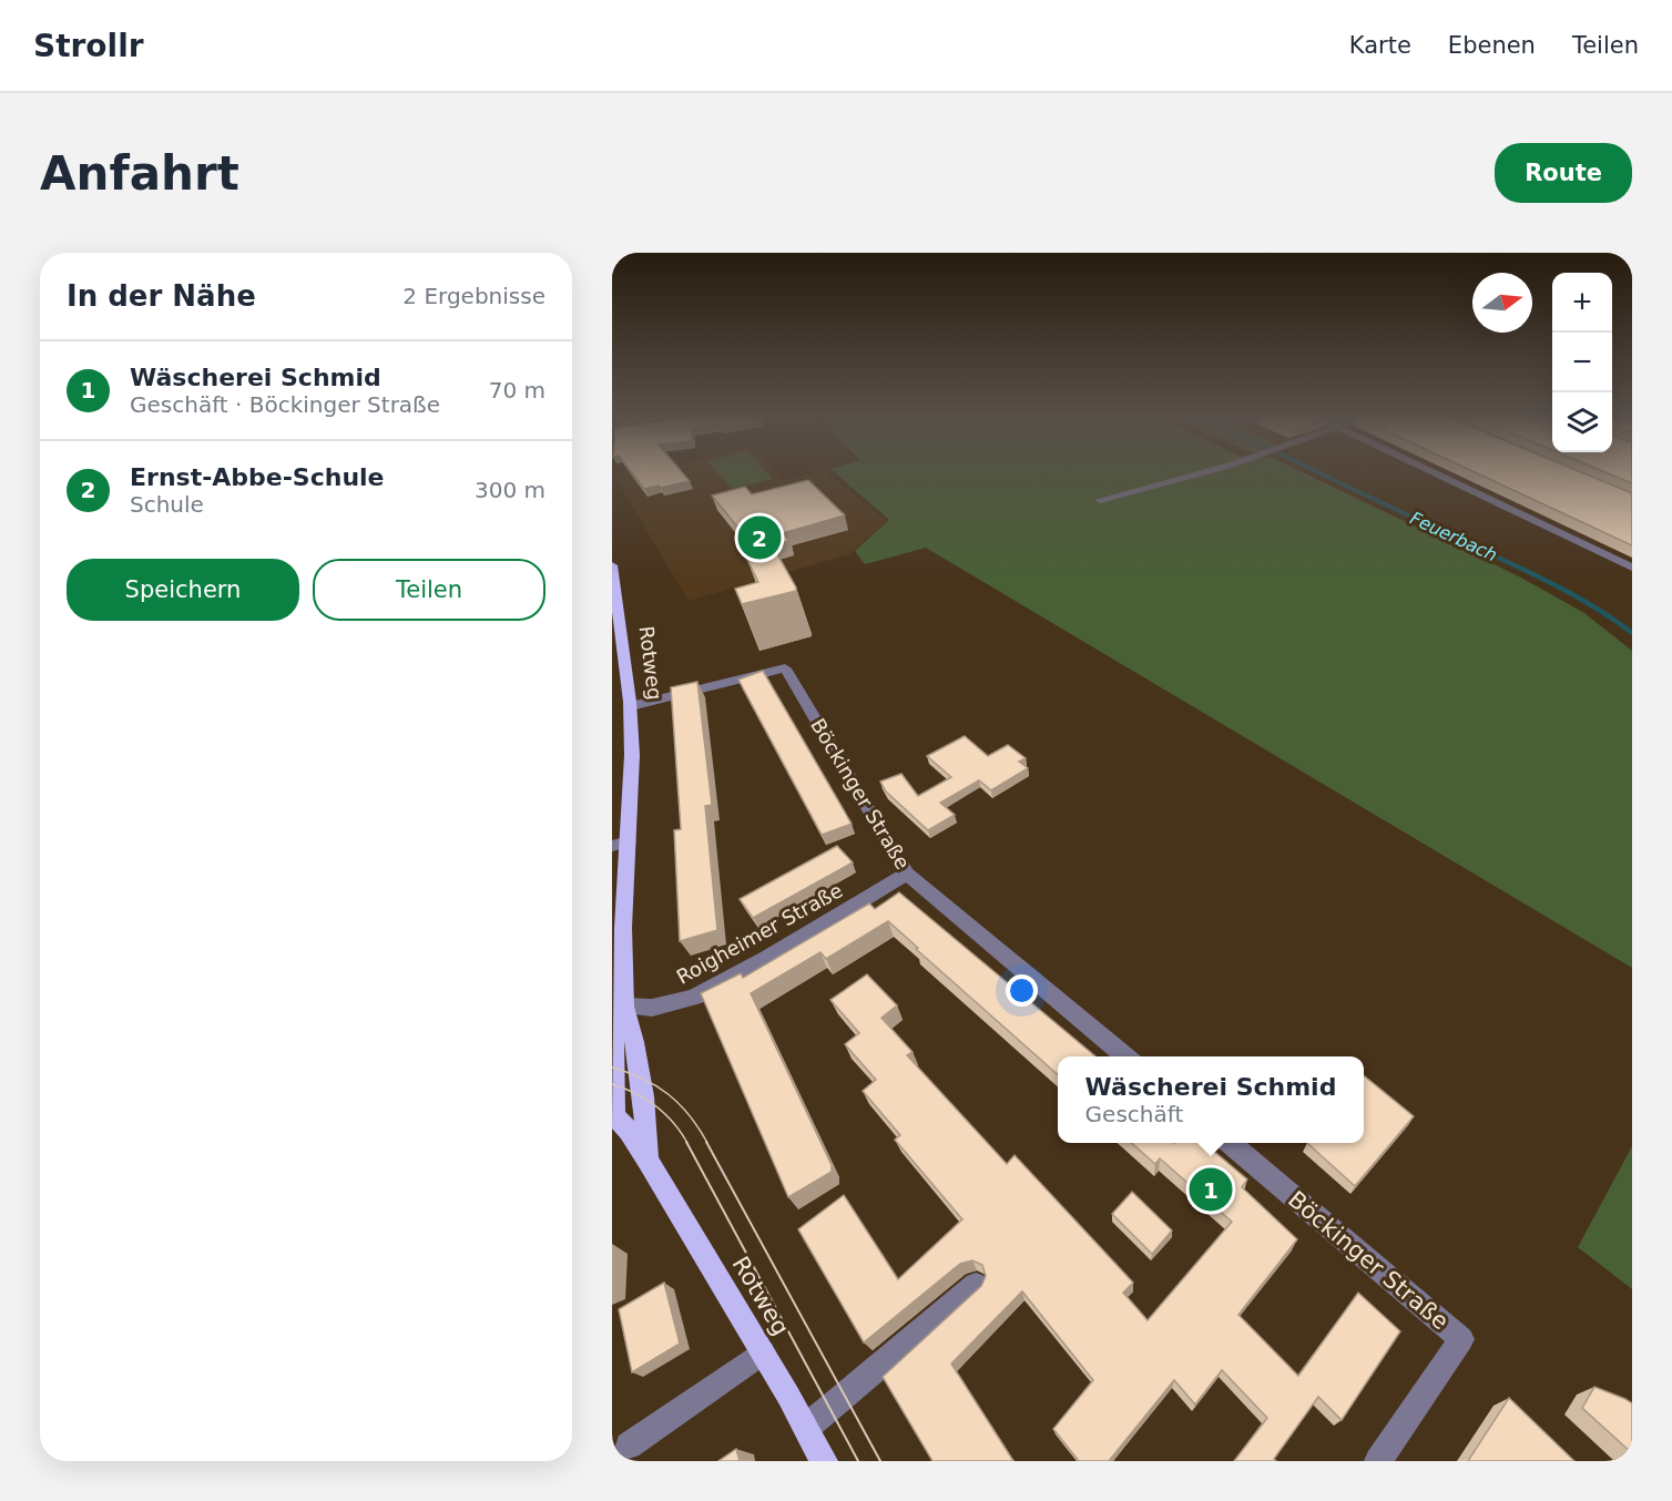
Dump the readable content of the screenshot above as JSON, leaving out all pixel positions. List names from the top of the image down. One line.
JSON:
{"streets":{"main road":["Rotweg"],"street":["Böckinger Straße","Roigheimer Straße"]},"crossings":[["Rotweg","Böckinger Straße"],["Rotweg","Roigheimer Straße"],["Böckinger Straße","Roigheimer Straße"]],"water":["Feuerbach"],"north":"right","page":{"header":"Strollr","nav":["Karte","Ebenen","Teilen"],"buttons":["Route",["Speichern","Teilen"]],"title":"Anfahrt","heading":["In der Nähe","2 Ergebnisse"],"map_buttons":["+","−"],"list":[{"mark":"1","name":"Wäscherei Schmid","note":"Geschäft · Böckinger Straße","value":"70 m"},{"mark":"2","name":"Ernst-Abbe-Schule","note":"Schule","value":"300 m"}],"pins":["2","1"],"popup":["Wäscherei Schmid","Geschäft"]}}
